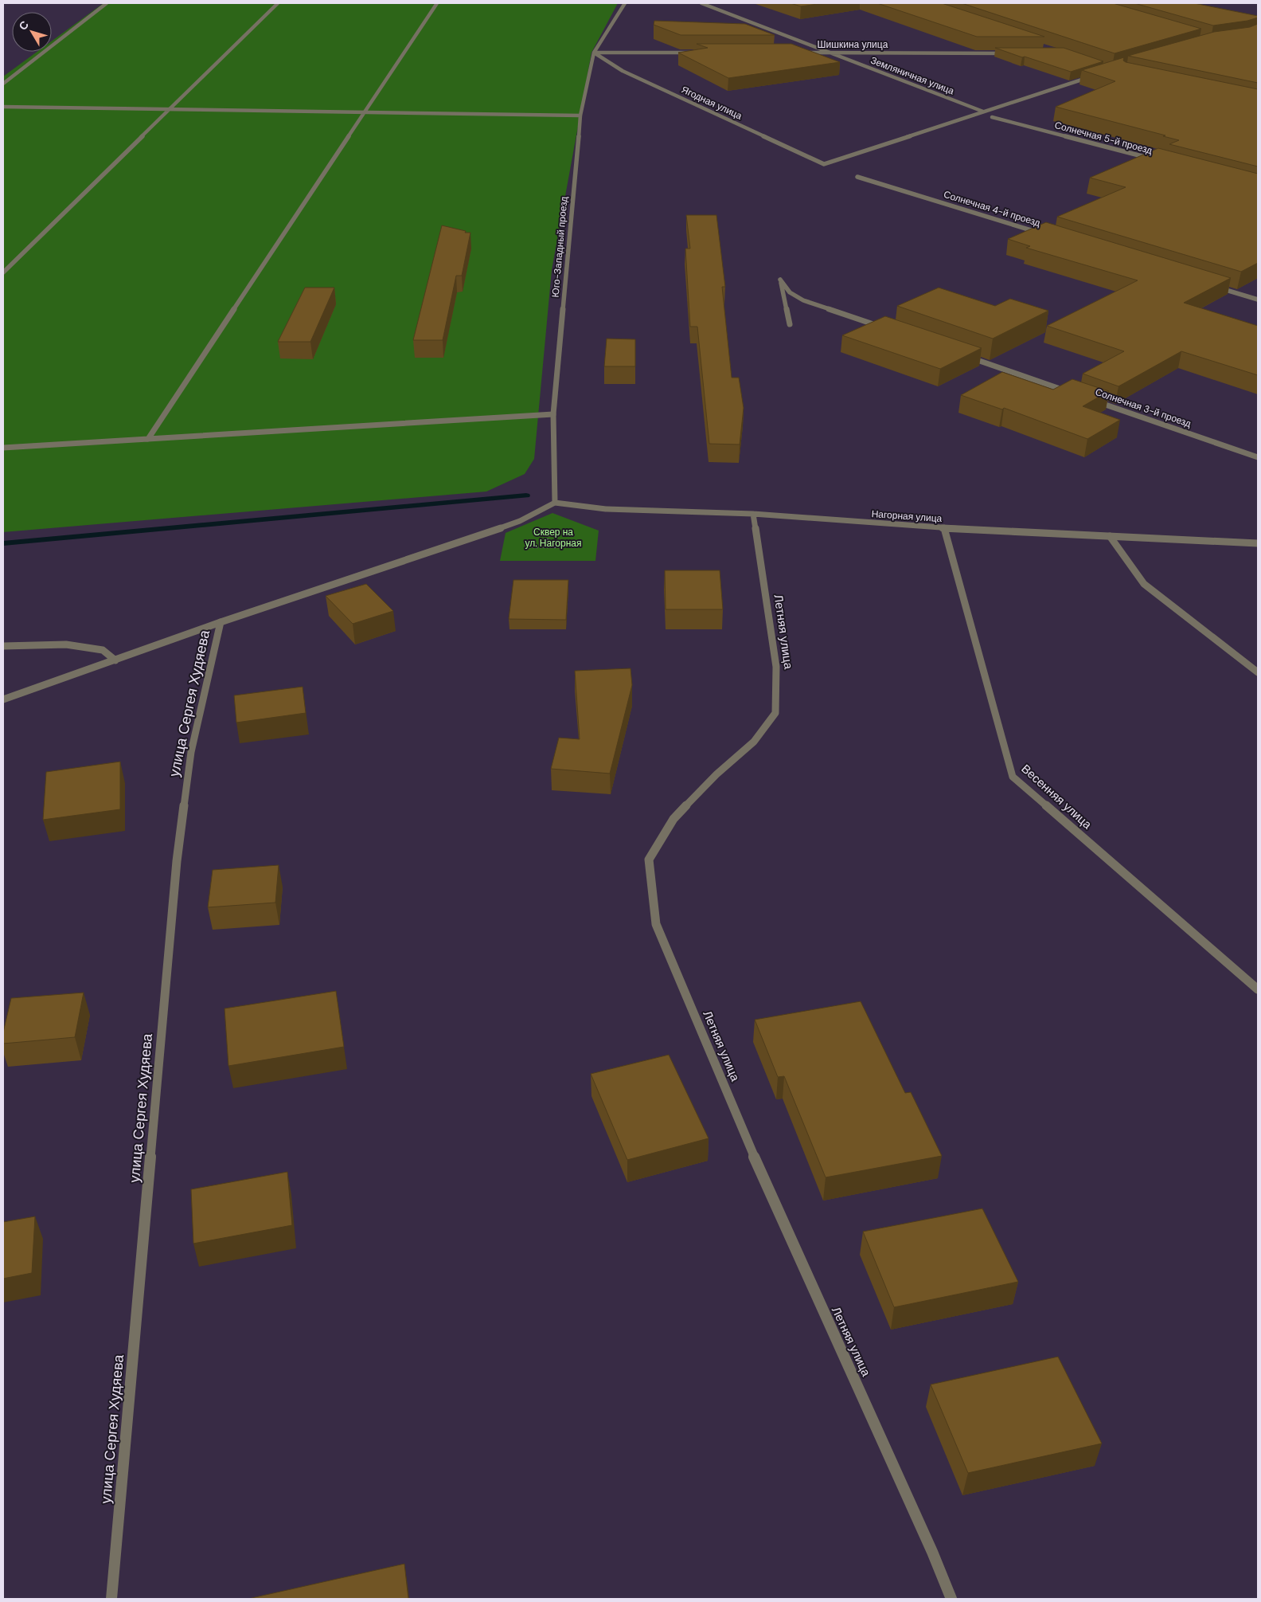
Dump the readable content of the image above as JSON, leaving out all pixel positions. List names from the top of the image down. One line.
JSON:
{"streets":{"street":["Шишкина улица","Земляничная улица","Ягодная улица","Солнечная 5-й проезд","Солнечная 4-й проезд","Юго-Западный проезд","Солнечная 3-й проезд","Нагорная улица","Летняя улица","улица Сергея Худяева","Весенняя улица"]},"crossings":[["Шишкина улица","Земляничная улица"],["Земляничная улица","Ягодная улица"],["Ягодная улица","Юго-Западный проезд"],["Юго-Западный проезд","Нагорная улица"],["Нагорная улица","Летняя улица"],["Нагорная улица","Весенняя улица"]],"parks":["Сквер на ул. Нагорная"],"north":"top left"}
